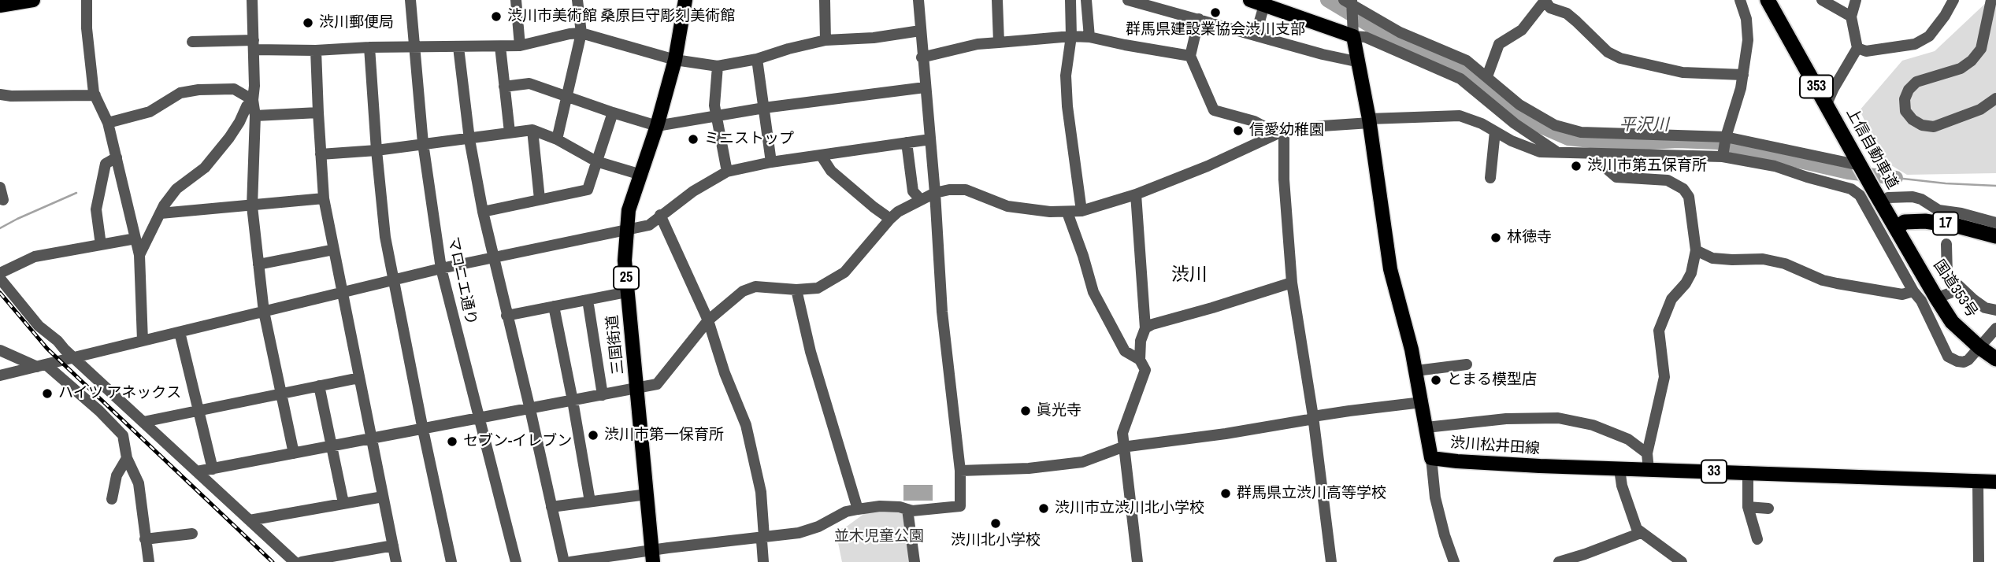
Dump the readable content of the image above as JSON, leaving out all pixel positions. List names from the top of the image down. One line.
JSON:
{"streets":{"highway":["353","上信自動車道","17","国道353号"],"main road":["25","三国街道","渋川松井田線","33"],"street":["マロニエ通り"]},"crossings":[["上信自動車道","17"],["上信自動車道","国道353号"],["17","国道353号"]],"districts":["渋川"],"water":["平沢川"],"parks":["並木児童公園"],"places":["群馬県建設業協会渋川支部","渋川市美術館 桑原巨守彫刻美術館","渋川郵便局","信愛幼稚園","ミニストップ","渋川市第五保育所","林徳寺","とまる模型店","ハイツ アネックス","眞光寺","渋川市第一保育所","セブン-イレブン","群馬県立渋川高等学校","渋川市立渋川北小学校","渋川北小学校"]}
